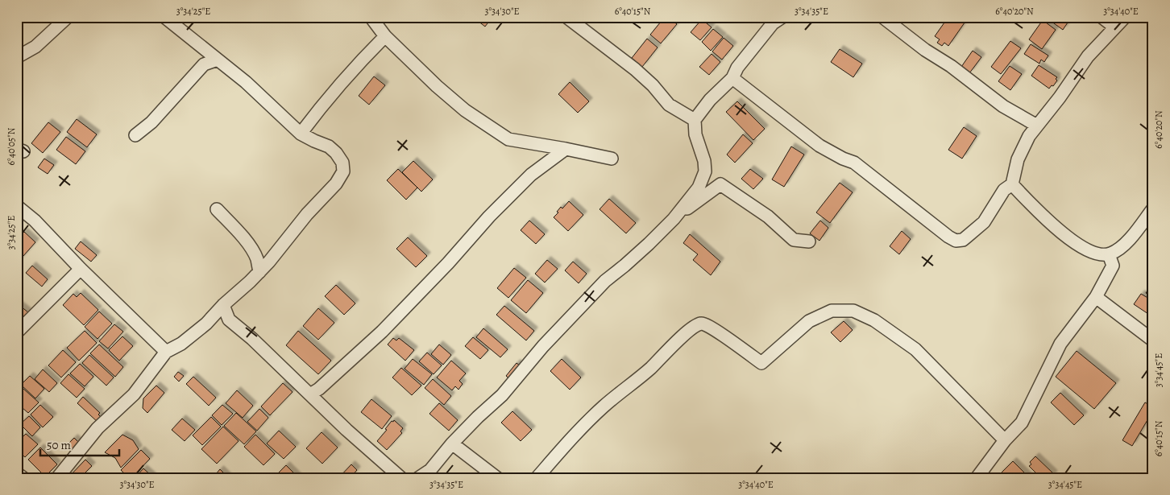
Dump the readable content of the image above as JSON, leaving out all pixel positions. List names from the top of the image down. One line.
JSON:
{"scale_bar":"50 m","coordinates":["3°34'25\"E","3°34'30\"E","6°40'15\"N","3°34'35\"E","6°40'20\"N","3°34'40\"E","6°40'05\"N","3°34'45\"E"]}
